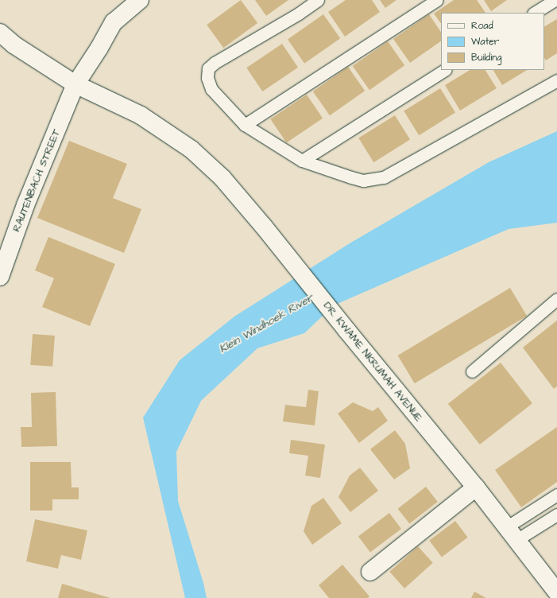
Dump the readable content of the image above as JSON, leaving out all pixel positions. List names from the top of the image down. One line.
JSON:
{"streets":{"street":["RAUTENBACH STREET","DR. KWAME NKRUMAH AVENUE"]},"crossings":[["RAUTENBACH STREET","DR. KWAME NKRUMAH AVENUE"]],"water":["Klein Windhoek River"],"legend":["Road","Water","Building"]}
